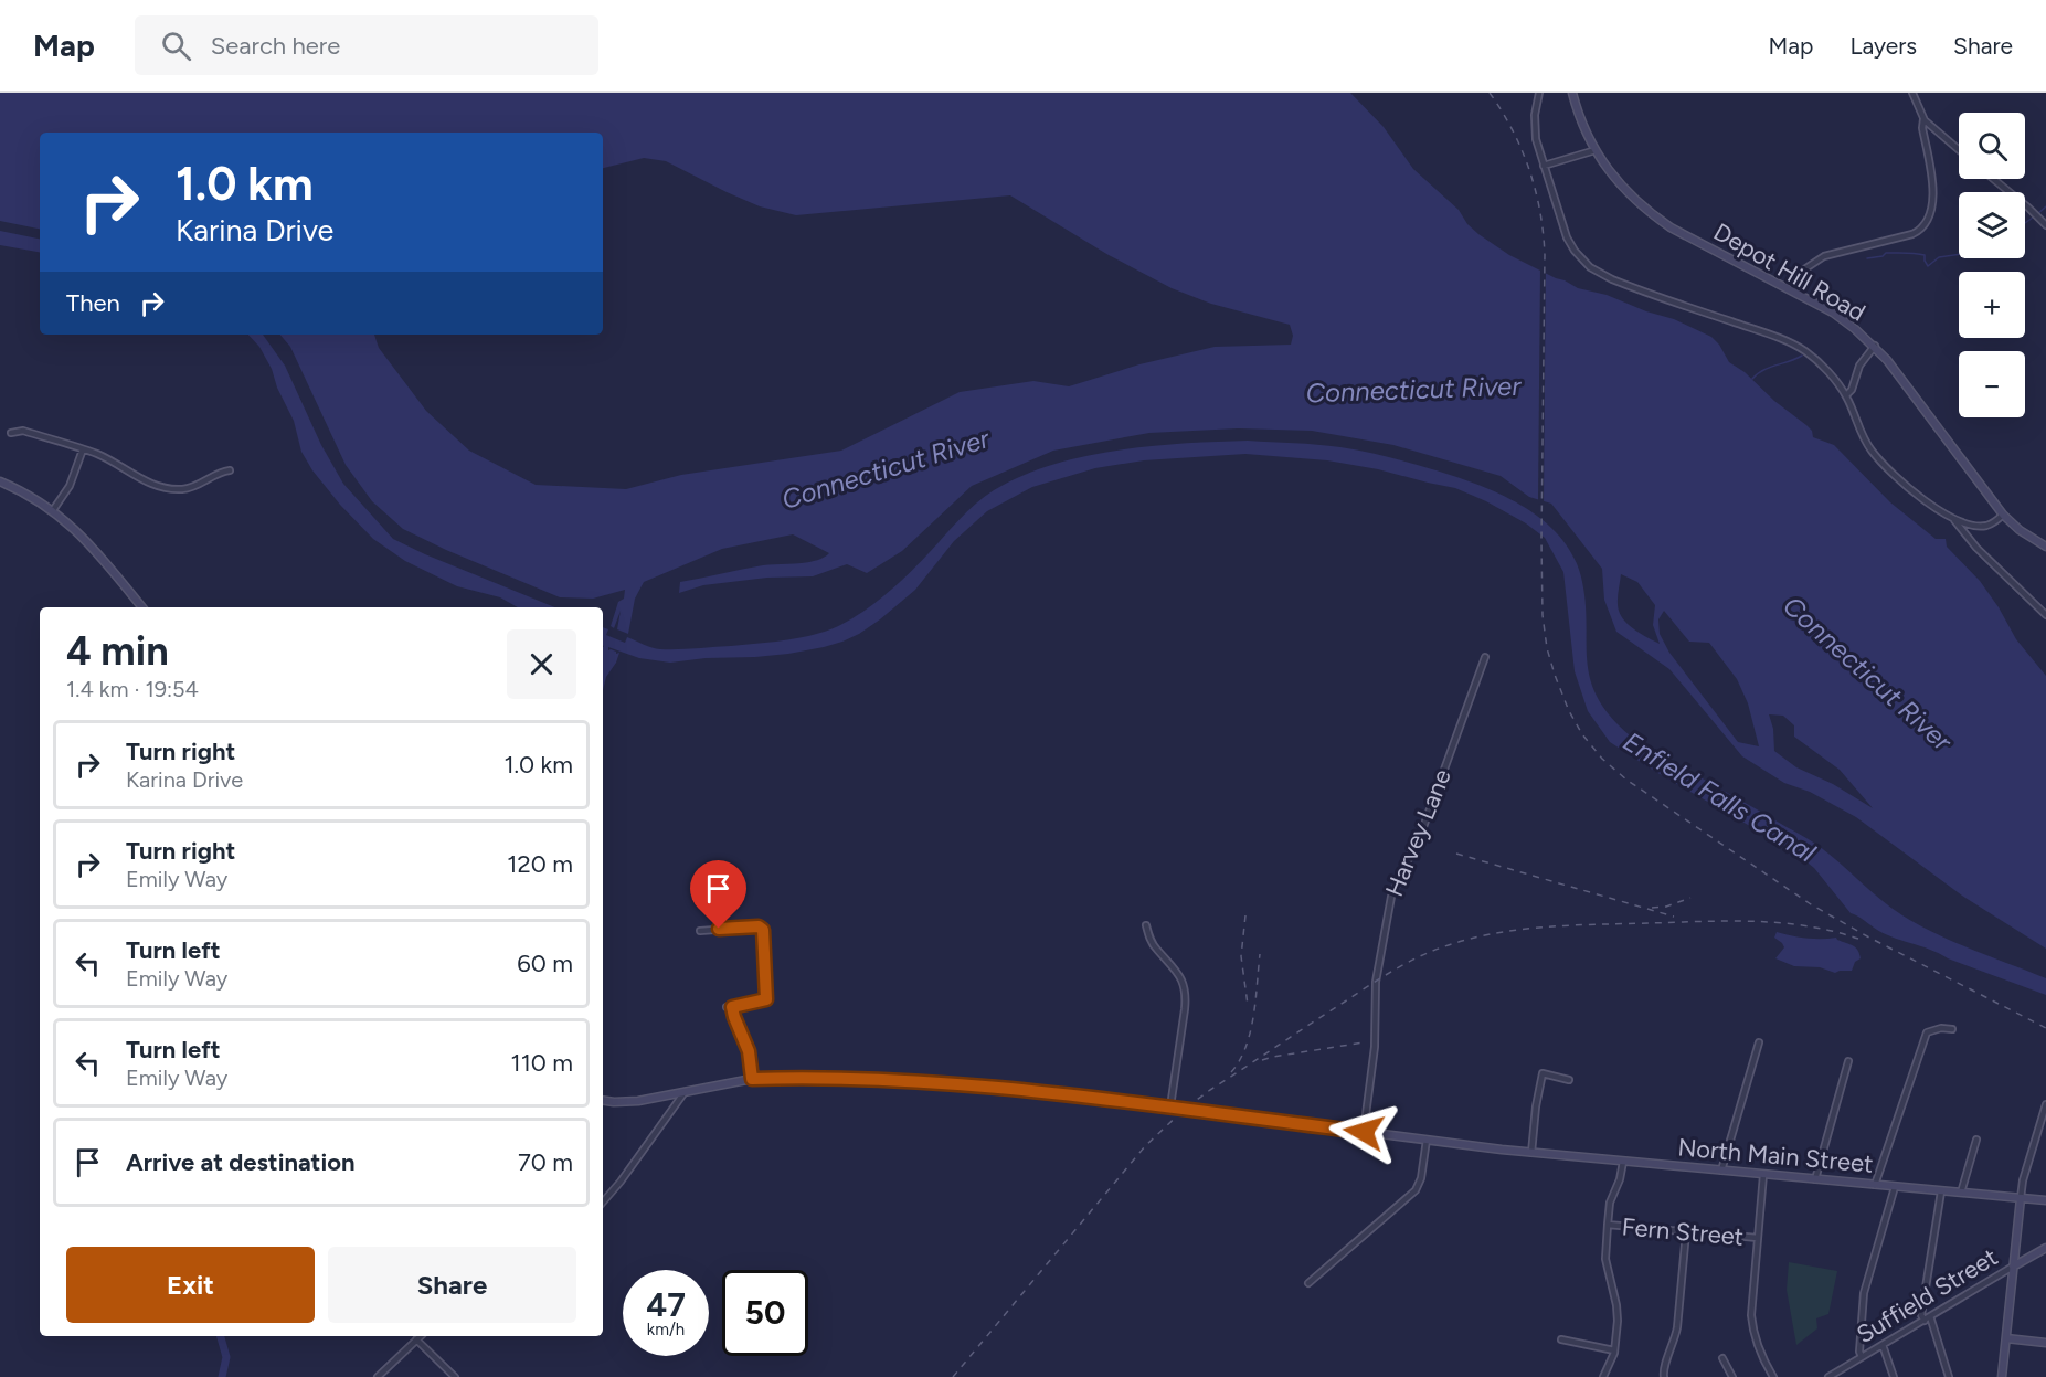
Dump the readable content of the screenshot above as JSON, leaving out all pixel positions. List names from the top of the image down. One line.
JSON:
{"streets":{"main road":["Depot Hill Road","North Main Street","Suffield Street"],"street":["Harvey Lane","Fern Street"]},"crossings":[["Harvey Lane","North Main Street"]],"water":["Connecticut River","Enfield Falls Canal"],"page":{"header":"Map","search":"Search here","nav":["Map","Layers","Share"],"map_buttons":["+","−"],"turn":["1.0 km","Karina Drive"],"then":"Then","heading":["4 min","1.4 km · 19:54"],"list":[{"name":"Turn right","note":"Karina Drive","value":"1.0 km"},{"name":"Turn right","note":"Emily Way","value":"120 m"},{"name":"Turn left","note":"Emily Way","value":"60 m"},{"name":"Turn left","note":"Emily Way","value":"110 m"},{"name":"Arrive at destination","value":"70 m"}],"buttons":["Exit","Share"],"speed":"47 km/h","limit":"50"}}
